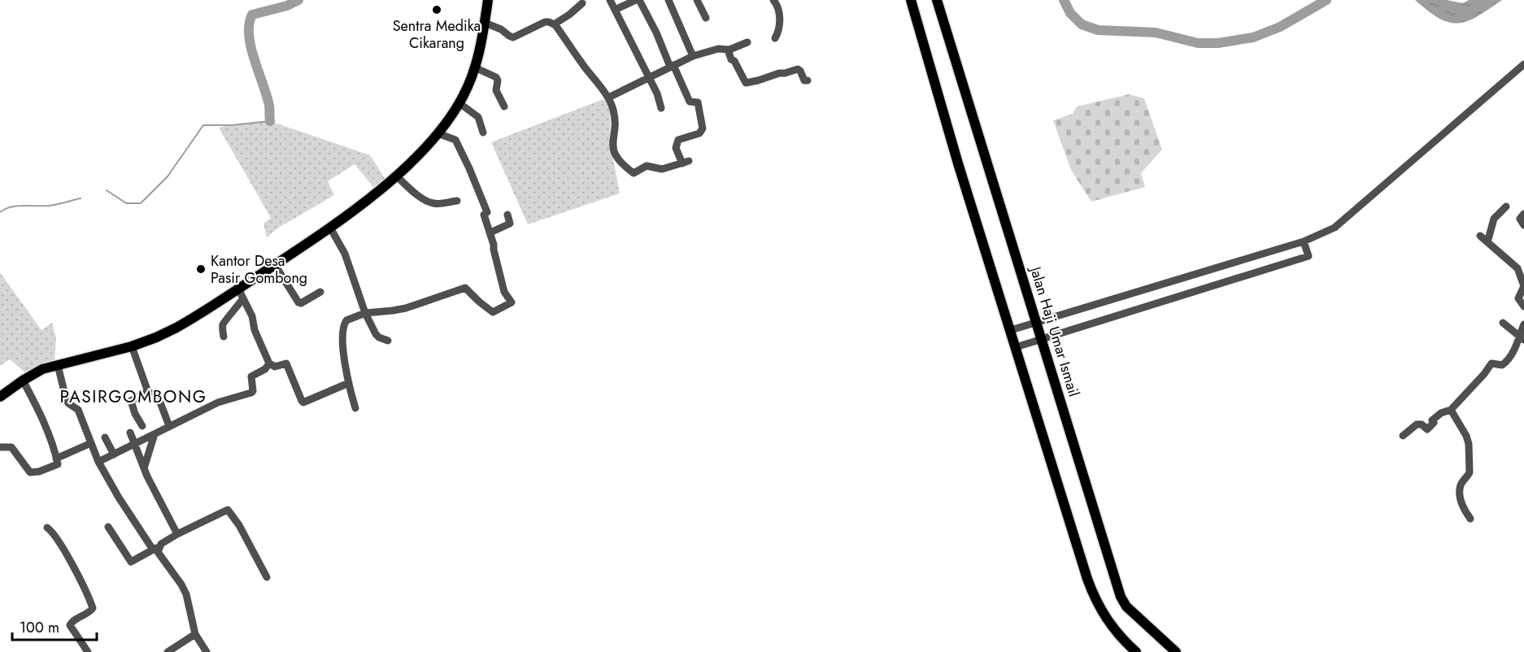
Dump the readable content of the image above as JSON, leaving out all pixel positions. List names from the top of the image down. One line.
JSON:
{"streets":{"main road":["Jalan Haji Umar Ismail"]},"districts":["PASIRGOMBONG"],"places":["Sentra Medika Cikarang","Kantor Desa Pasir Gombong"],"scale_bar":"100 m"}
